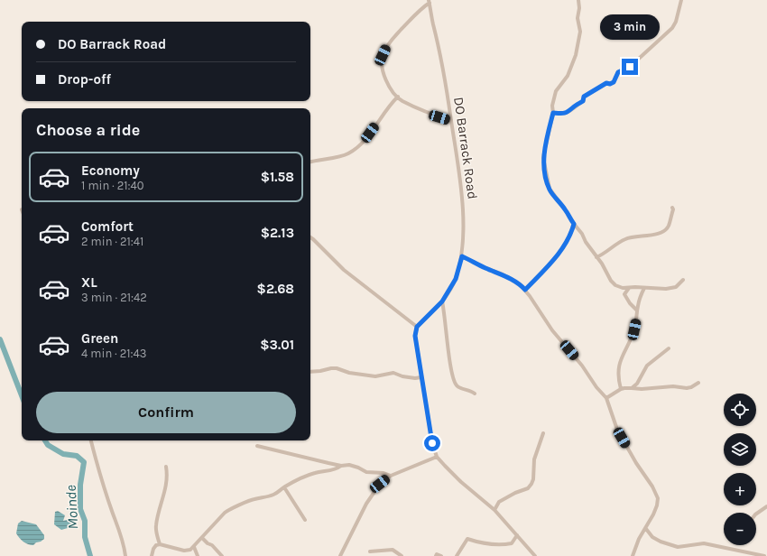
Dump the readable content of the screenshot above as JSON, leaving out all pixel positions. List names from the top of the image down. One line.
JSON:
{"streets":{"street":["DO Barrack Road"]},"water":["Moinde"],"page":{"bubble":"3 min","banner":["DO Barrack Road","Drop-off"],"heading":"Choose a ride","list":[{"name":"Economy","note":"1 min · 21:40","value":"$1.58"},{"name":"Comfort","note":"2 min · 21:41","value":"$2.13"},{"name":"XL","note":"3 min · 21:42","value":"$2.68"},{"name":"Green","note":"4 min · 21:43","value":"$3.01"}],"buttons":"Confirm","map_buttons":["+","−"]}}
